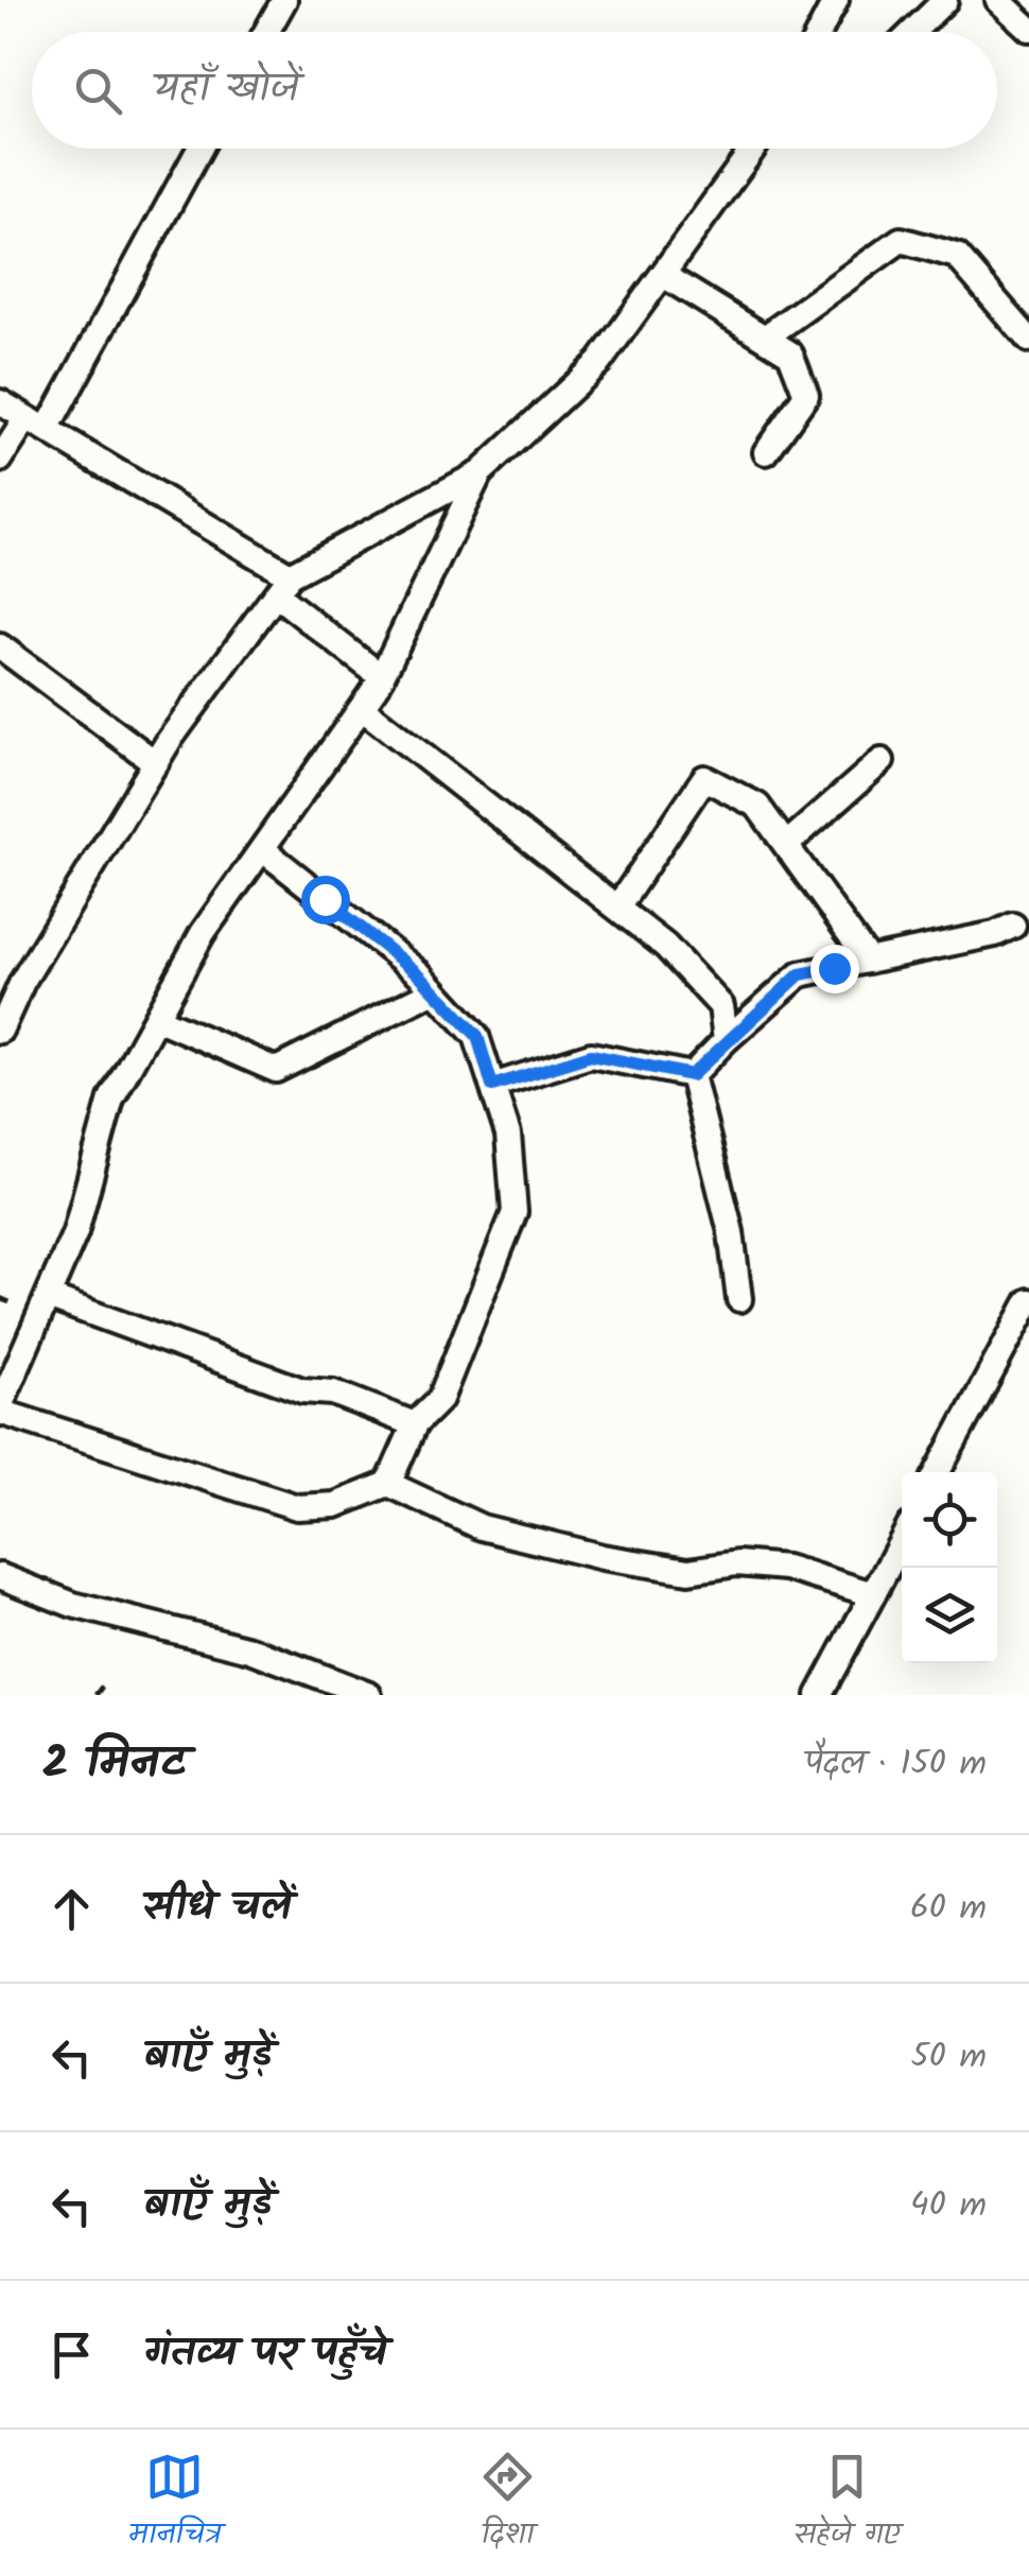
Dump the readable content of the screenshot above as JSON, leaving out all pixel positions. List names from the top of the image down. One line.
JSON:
{"page":{"search":"यहाँ खोजें","heading":["2 मिनट","पैदल · 150 m"],"list":[["सीधे चलें","60 m"],["बाएँ मुड़ें","50 m"],["बाएँ मुड़ें","40 m"],"गंतव्य पर पहुँचे"],"nav":["मानचित्र","दिशा","सहेजे गए"]}}
